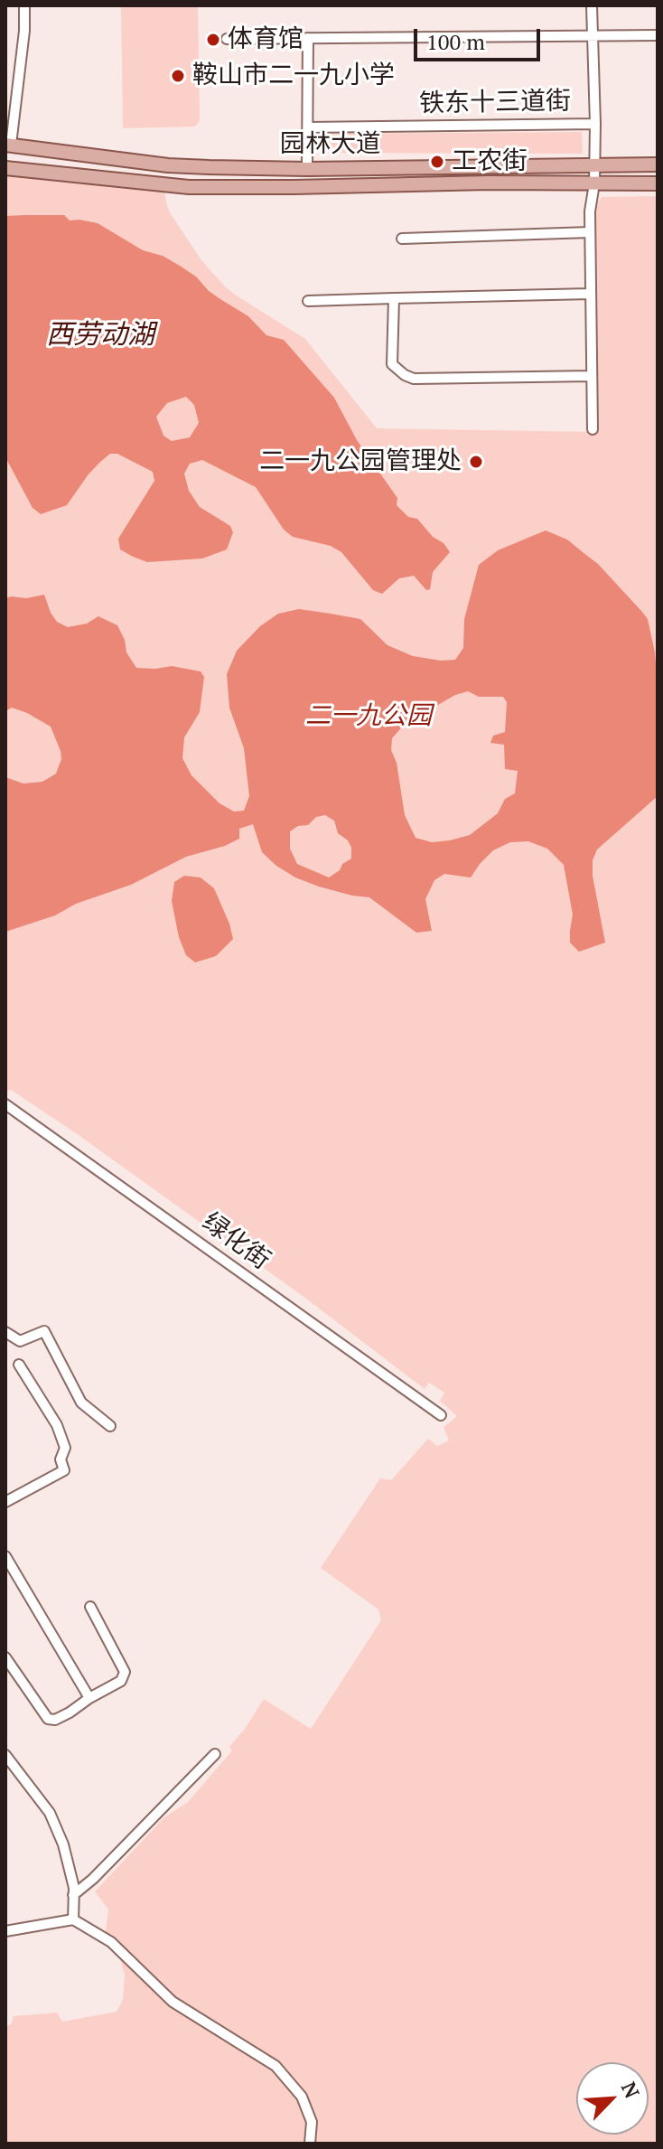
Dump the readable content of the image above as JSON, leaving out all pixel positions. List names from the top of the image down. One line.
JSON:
{"streets":{"main road":["园林大道"],"street":["铁东十三道街","绿化街"]},"water":["西劳动湖"],"parks":["二一九公园"],"places":["体育馆","鞍山市二一九小学","工农街","二一九公园管理处"],"scale_bar":"100 m","north":"top right"}
